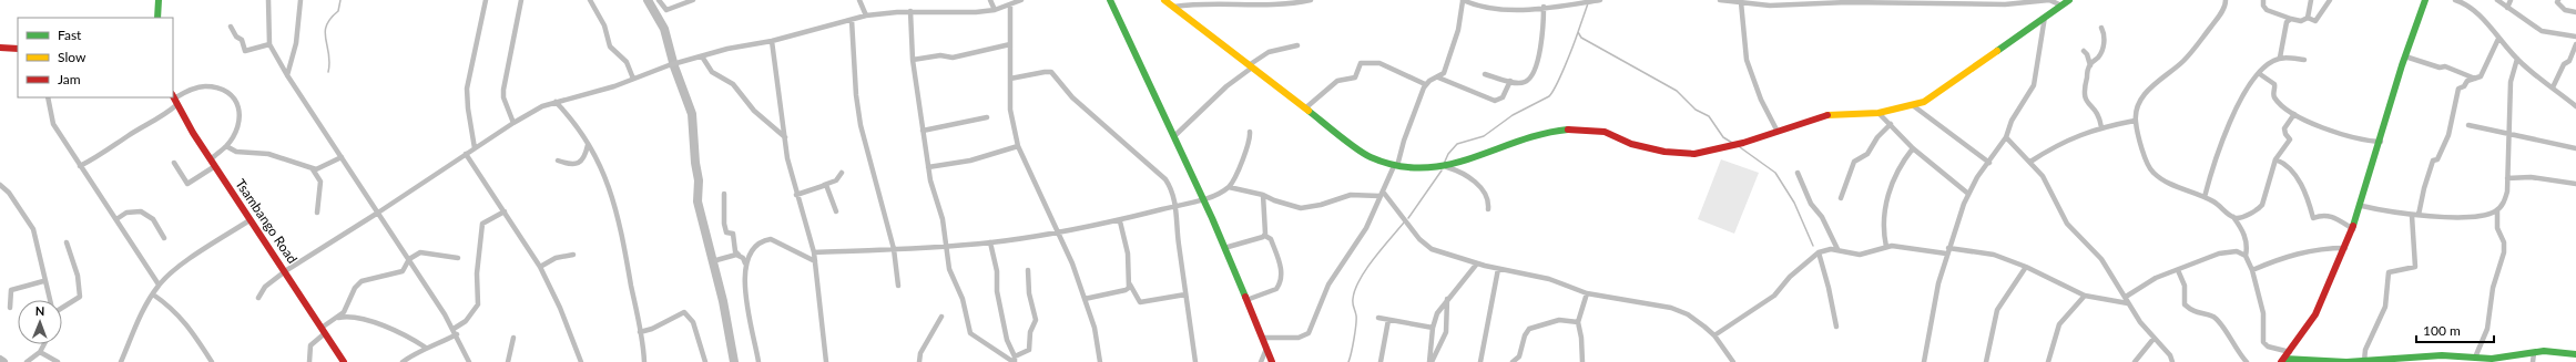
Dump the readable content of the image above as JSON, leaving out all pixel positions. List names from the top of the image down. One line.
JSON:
{"streets":{"street":["Tsambango Road"]},"legend":["Fast","Slow","Jam"],"scale_bar":"100 m","north":"top"}
